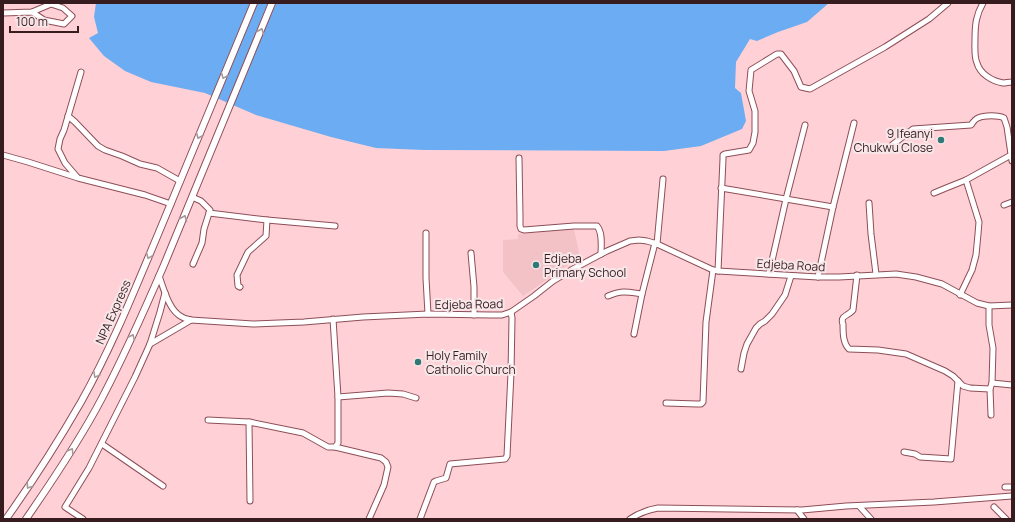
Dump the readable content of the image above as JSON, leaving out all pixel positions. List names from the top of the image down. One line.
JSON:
{"streets":{"main road":["NPA Express"],"street":["Edjeba Road"]},"places":["9 Ifeanyi Chukwu Close","Edjeba Primary School","Holy Family Catholic Church"],"scale_bar":"100 m"}
